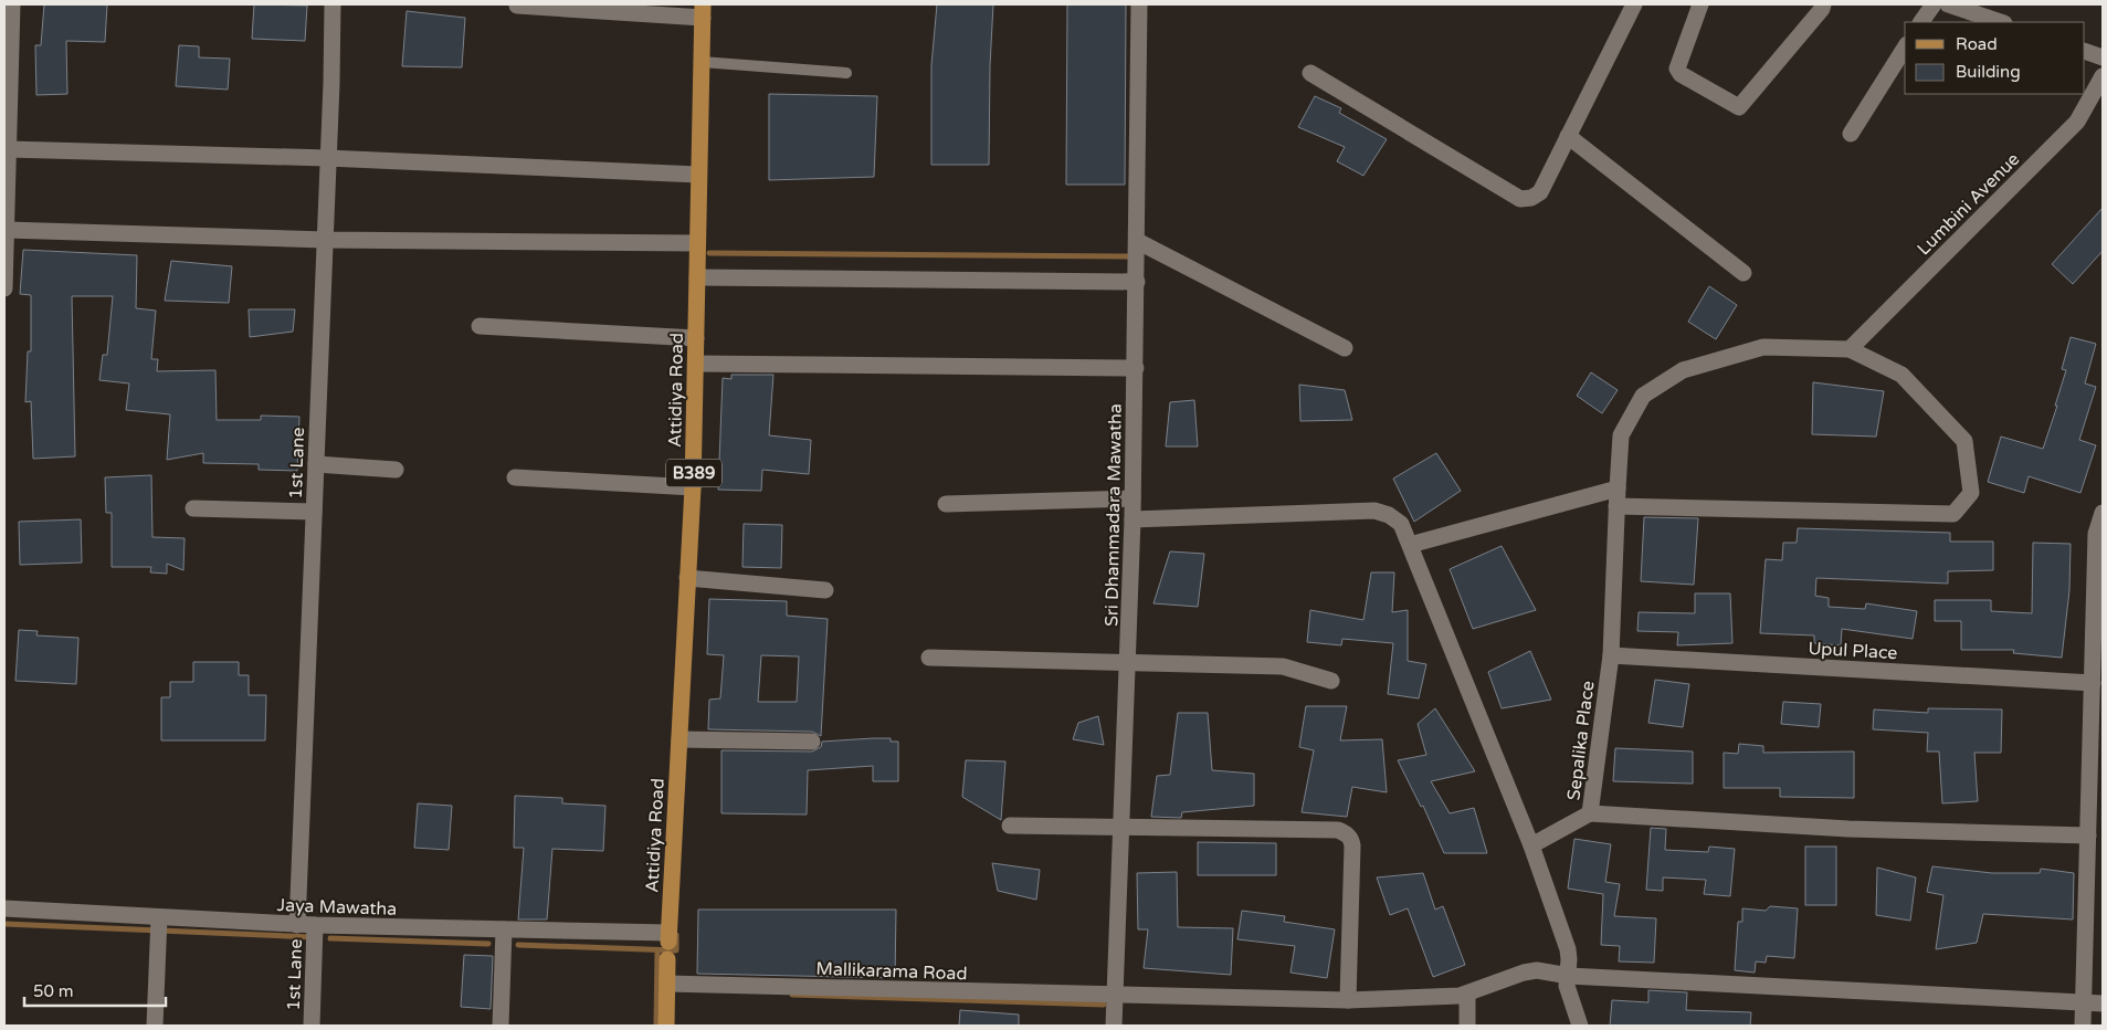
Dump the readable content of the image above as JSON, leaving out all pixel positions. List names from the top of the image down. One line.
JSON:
{"streets":{"main road":["Attidiya Road","B389"],"street":["Lumbini Avenue","1st Lane","Sri Dhammadara Mawatha","Upul Place","Sepalika Place","Jaya Mawatha","Mallikarama Road"]},"crossings":[["Lumbini Avenue","Sepalika Place"],["Attidiya Road","Jaya Mawatha"],["1st Lane","Jaya Mawatha"],["Sri Dhammadara Mawatha","Mallikarama Road"],["Upul Place","Sepalika Place"]],"legend":["Road","Building"],"scale_bar":"50 m"}
